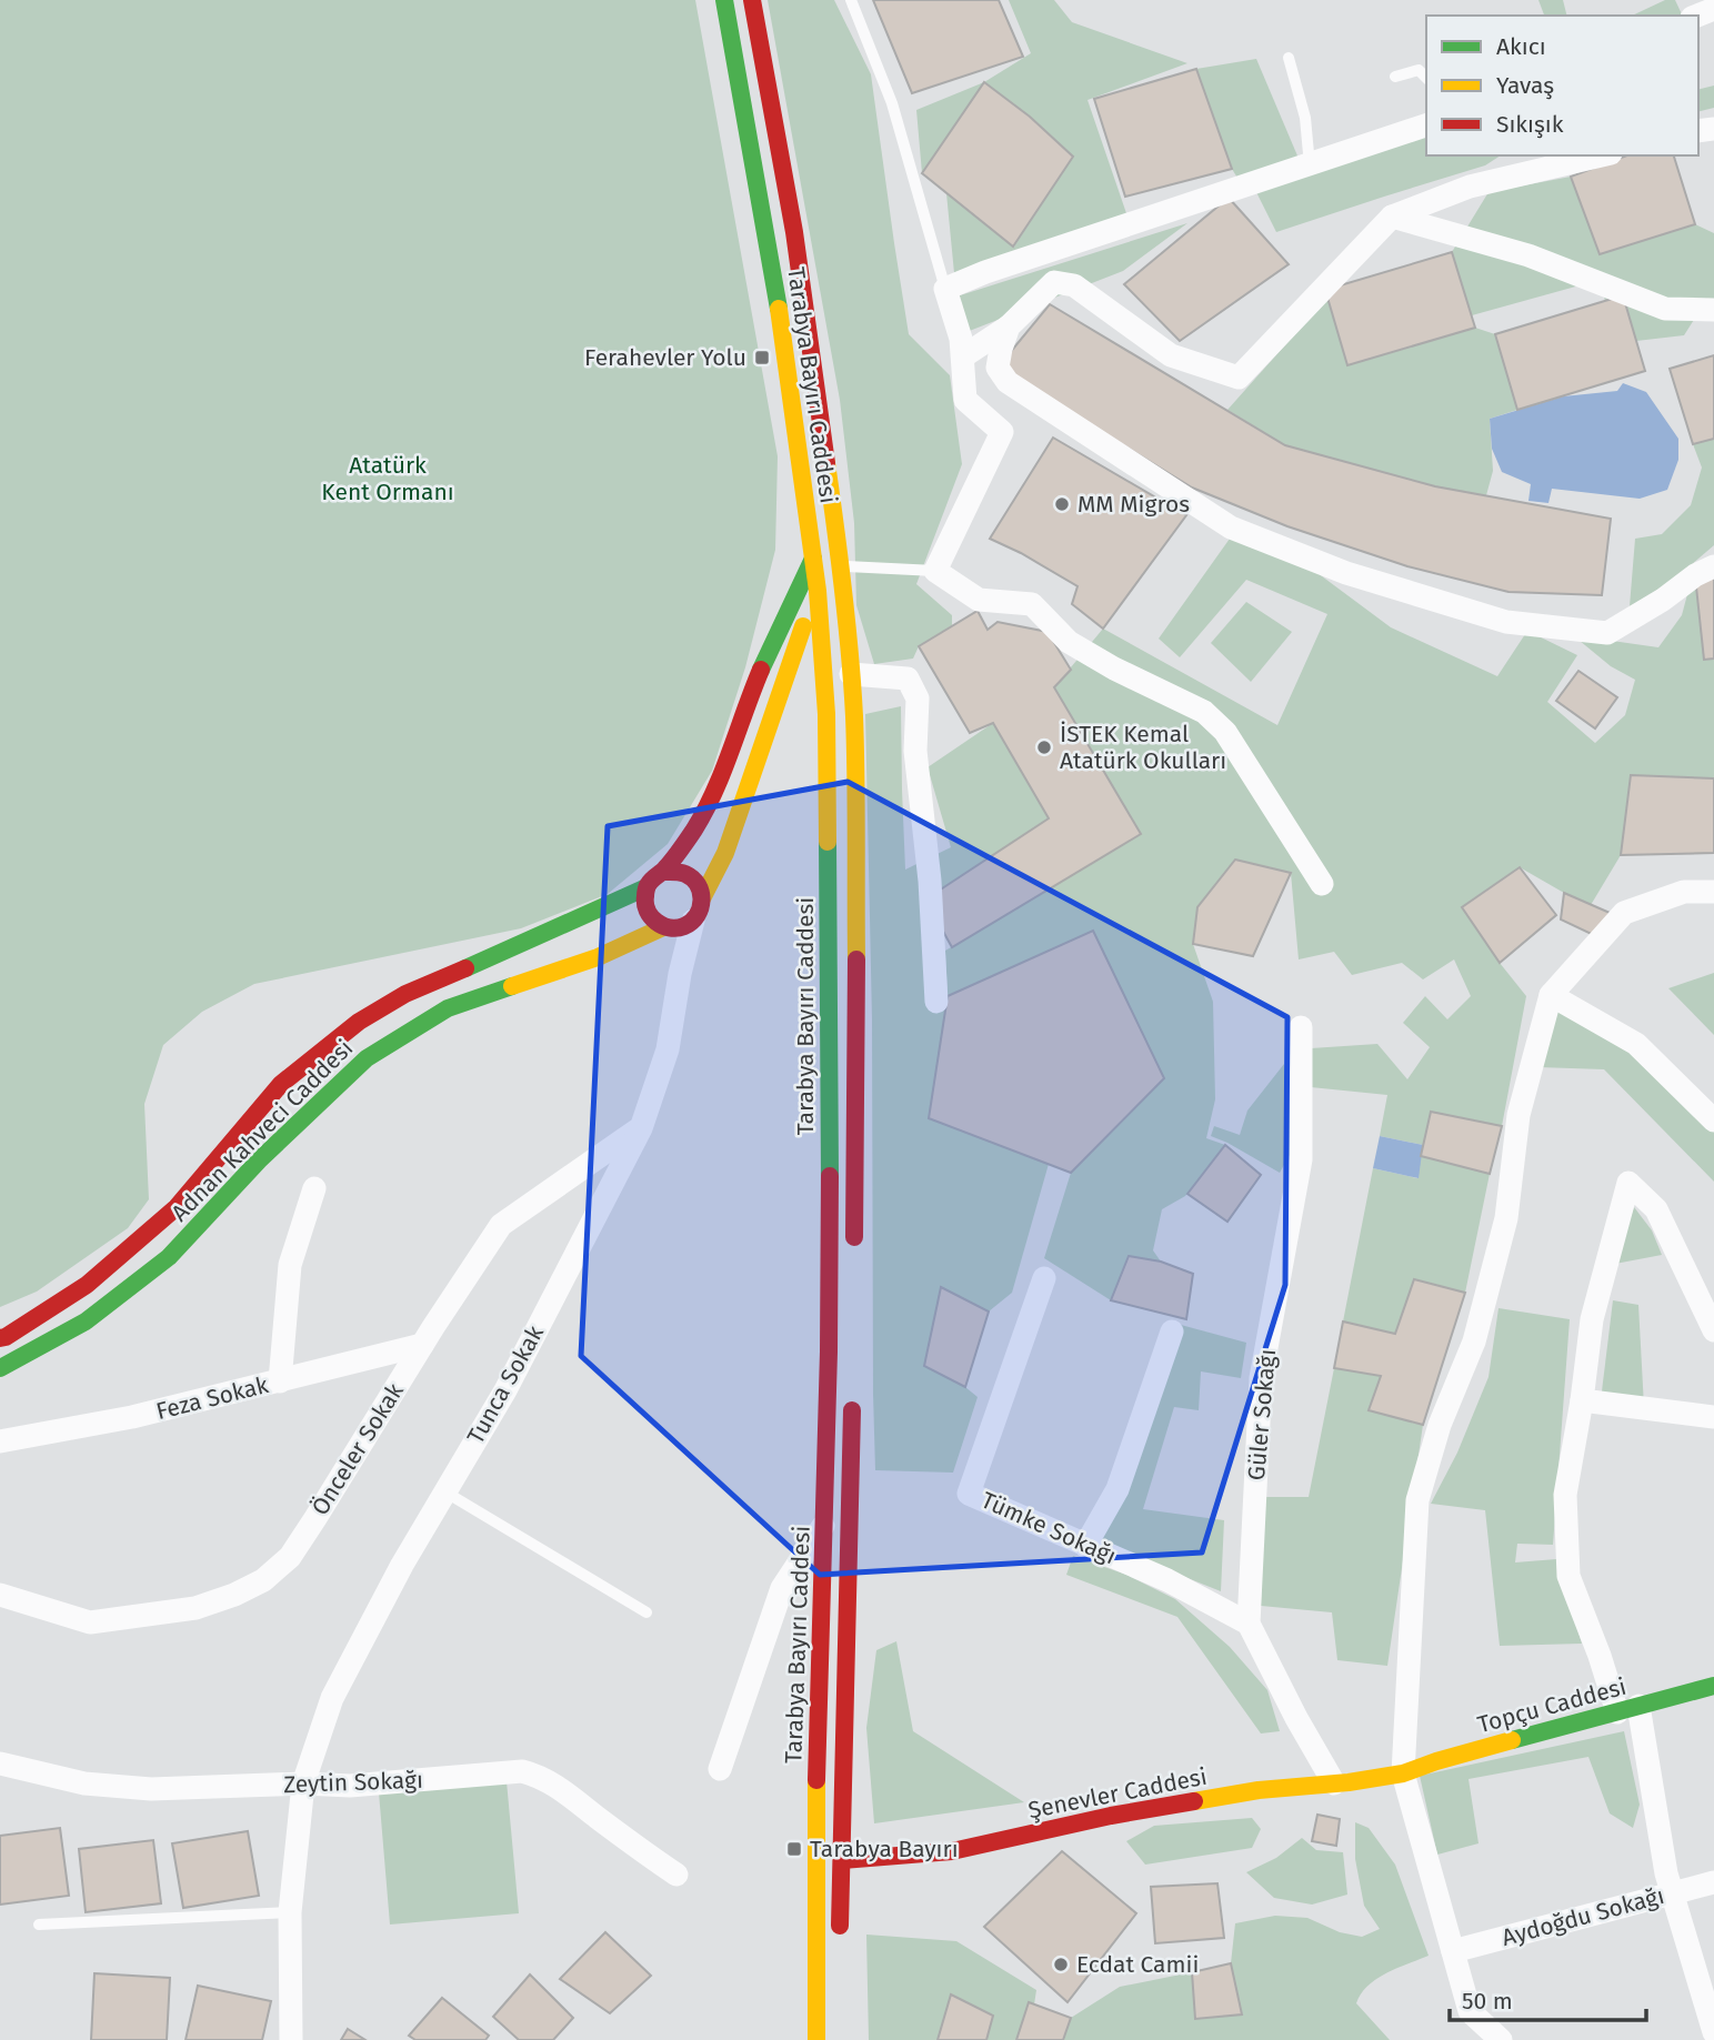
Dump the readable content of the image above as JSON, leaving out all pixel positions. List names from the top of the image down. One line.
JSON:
{"streets":{"main road":["Tarabya Bayırı Caddesi","Adnan Kahveci Caddesi","Topçu Caddesi","Şenevler Caddesi"],"street":["Tunca Sokak","Feza Sokak","Güler Sokağı","Önceler Sokak","Tümke Sokağı","Zeytin Sokağı","Aydoğdu Sokağı"]},"crossings":[["Tarabya Bayırı Caddesi","Şenevler Caddesi"],["Adnan Kahveci Caddesi","Tunca Sokak"],["Tunca Sokak","Önceler Sokak"],["Tunca Sokak","Zeytin Sokağı"],["Feza Sokak","Önceler Sokak"],["Güler Sokağı","Tümke Sokağı"],["Güler Sokağı","Şenevler Caddesi"],["Topçu Caddesi","Şenevler Caddesi"]],"parks":["Atatürk Kent Ormanı"],"places":{"transit":["Ferahevler Yolu","Tarabya Bayırı"],"other":["MM Migros","İSTEK Kemal Atatürk Okulları","Ecdat Camii"]},"legend":["Akıcı","Yavaş","Sıkışık"],"scale_bar":"50 m"}
